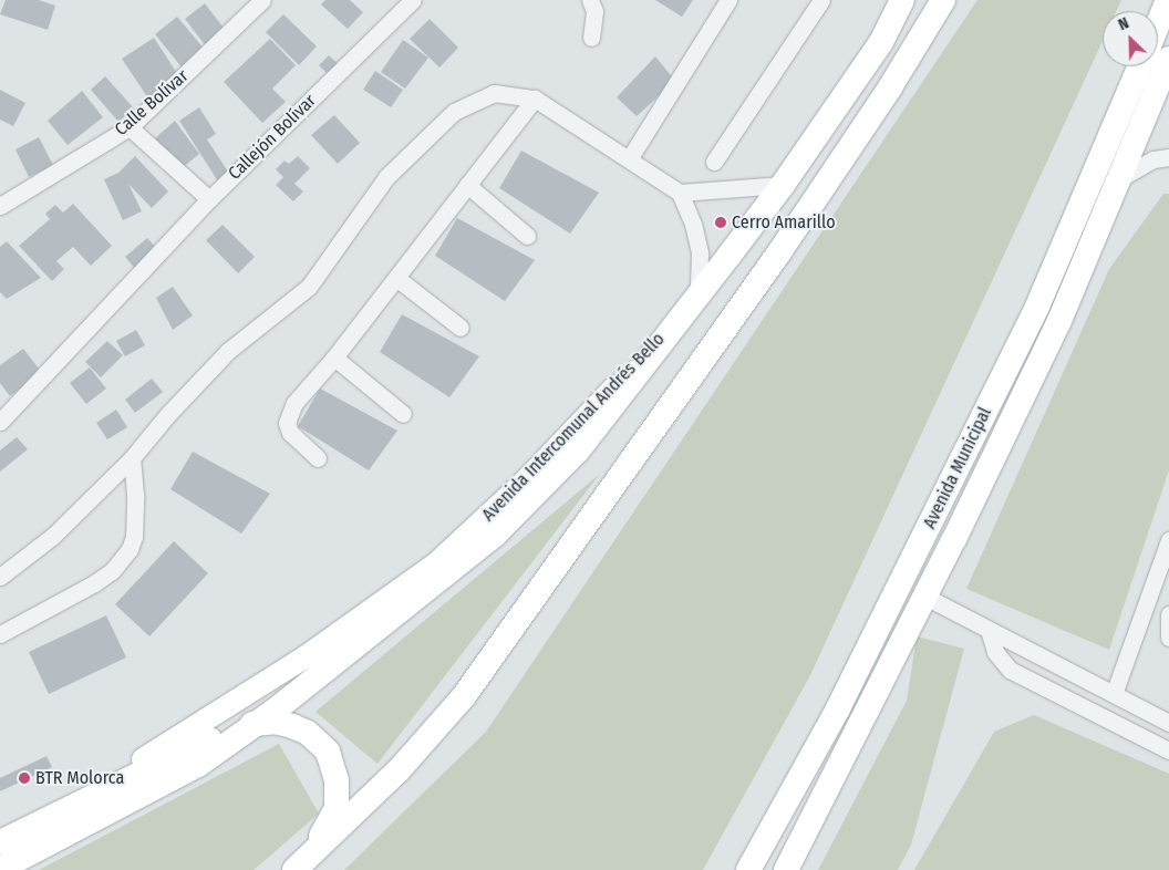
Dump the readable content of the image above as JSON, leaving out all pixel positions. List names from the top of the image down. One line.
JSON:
{"streets":{"highway":["Avenida Intercomunal Andrés Bello","Avenida Municipal"],"street":["Calle Bolívar","Callejón Bolívar"]},"places":["Cerro Amarillo","BTR Molorca"],"north":"top left"}
